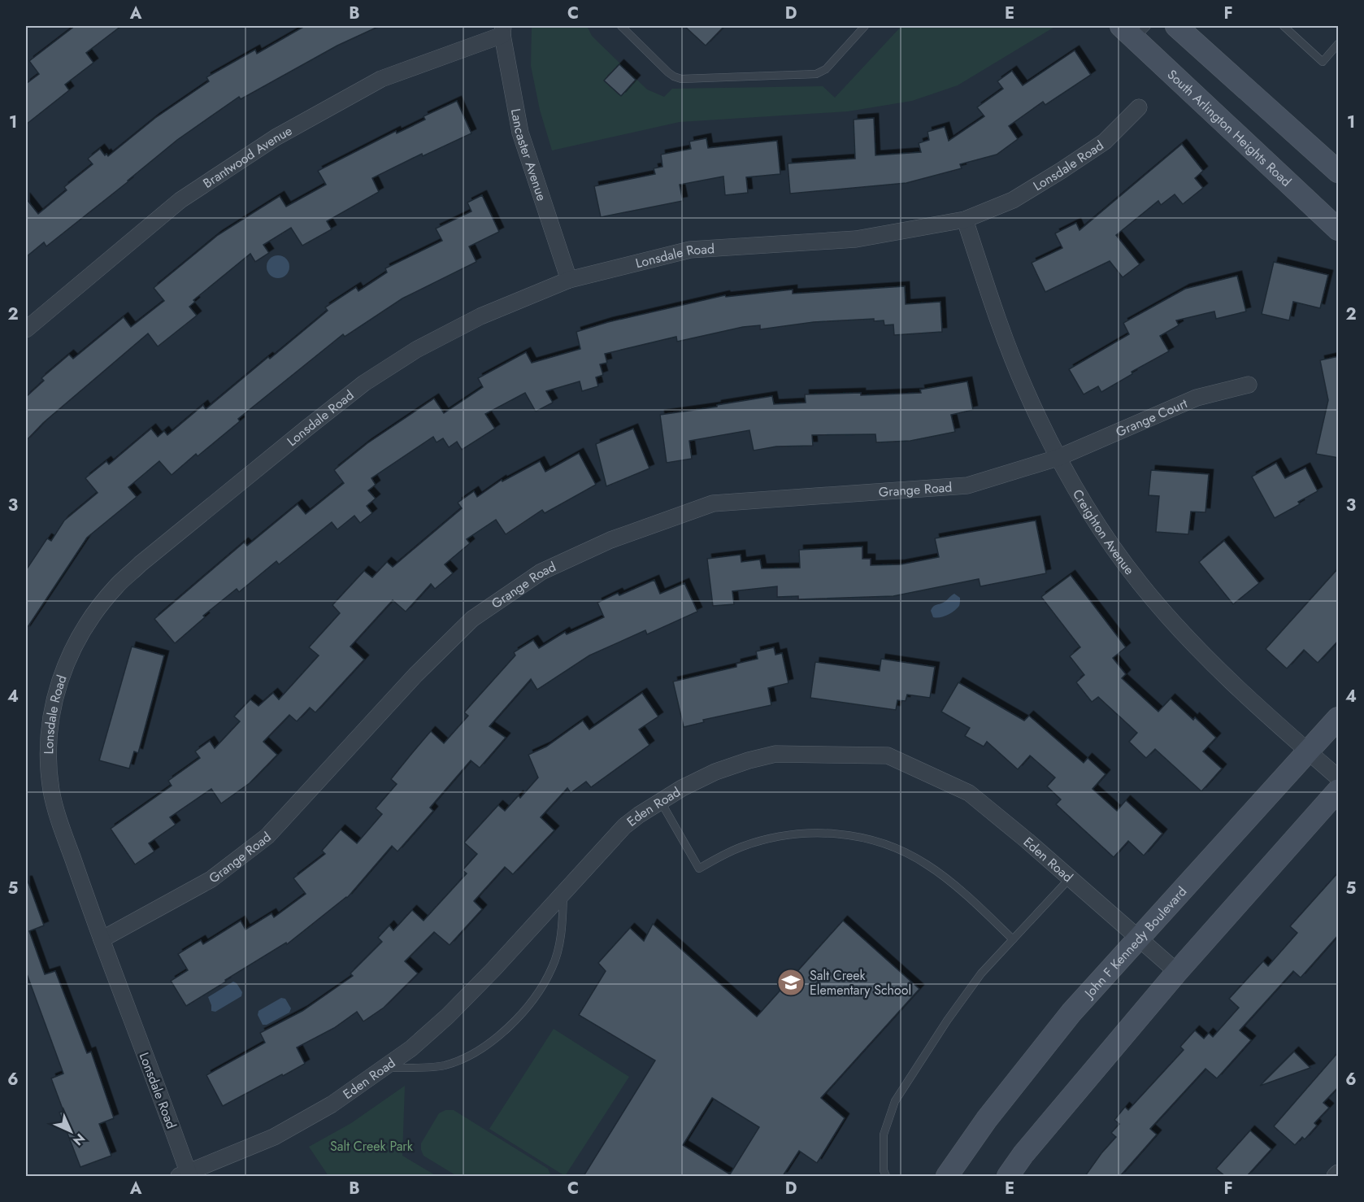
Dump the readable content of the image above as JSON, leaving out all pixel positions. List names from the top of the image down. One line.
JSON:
{"streets":{"street":["South Arlington Heights Road","Lancaster Avenue","Brantwood Avenue","Lonsdale Road","Grange Court","Grange Road","Creighton Avenue","Eden Road","John F Kennedy Boulevard"]},"crossings":[["Lancaster Avenue","Brantwood Avenue"],["Lancaster Avenue","Lonsdale Road"],["Lonsdale Road","Grange Road"],["Lonsdale Road","Creighton Avenue"],["Lonsdale Road","Eden Road"],["Grange Court","Grange Road"],["Grange Court","Creighton Avenue"],["Grange Road","Creighton Avenue"],["Creighton Avenue","John F Kennedy Boulevard"],["Eden Road","John F Kennedy Boulevard"]],"parks":["Salt Creek Park"],"places":{"school or university":["Salt Creek Elementary School"]},"north":"bottom right","grid":{"columns":["A","B","C","D","E","F"],"rows":["1","2","3","4","5","6"]}}
